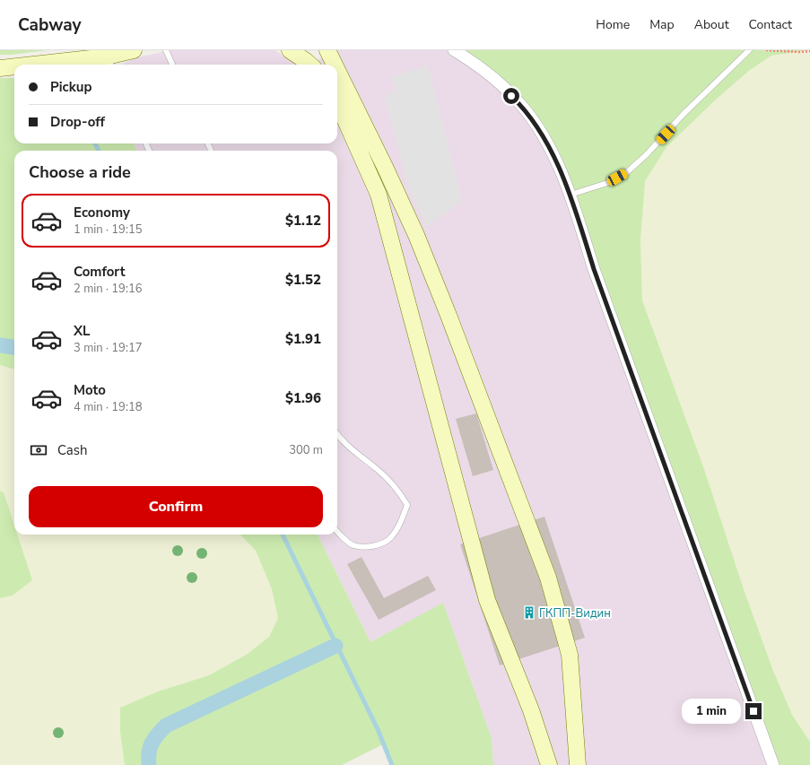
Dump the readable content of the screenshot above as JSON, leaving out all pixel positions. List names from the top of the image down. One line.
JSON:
{"places":{"building":["ГКПП-Видин"]},"page":{"header":"Cabway","nav":["Home","Map","About","Contact"],"banner":["Pickup","Drop-off"],"heading":"Choose a ride","list":[{"name":"Economy","note":"1 min · 19:15","value":"$1.12"},{"name":"Comfort","note":"2 min · 19:16","value":"$1.52"},{"name":"XL","note":"3 min · 19:17","value":"$1.91"},{"name":"Moto","note":"4 min · 19:18","value":"$1.96"}],"pay":["Cash","300 m"],"buttons":"Confirm","bubble":"1 min"}}
